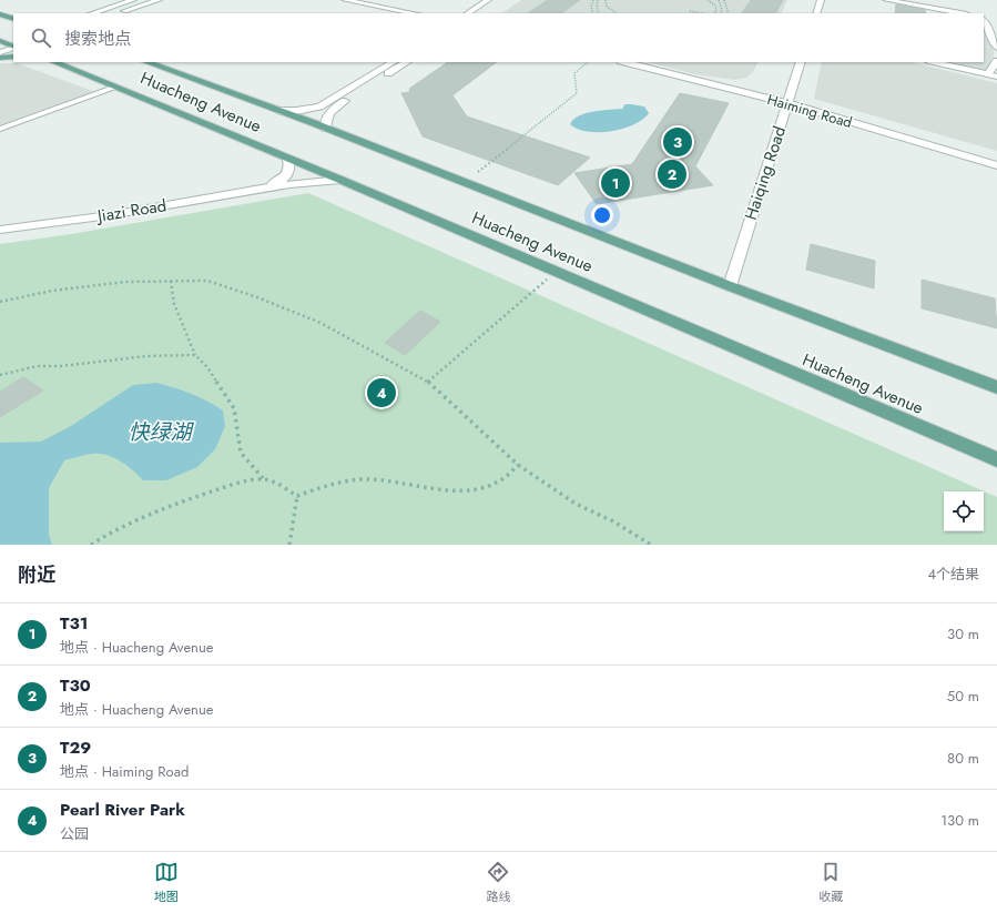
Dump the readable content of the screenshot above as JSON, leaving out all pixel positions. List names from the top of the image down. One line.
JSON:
{"streets":{"main road":["Huacheng Avenue"],"street":["Haiming Road","Haiqing Road","Jiazi Road"]},"crossings":[["Huacheng Avenue","Haiqing Road"],["Huacheng Avenue","Jiazi Road"],["Haiming Road","Haiqing Road"]],"water":["快绿湖"],"page":{"search":"搜索地点","pins":["3","2","1","4"],"heading":["附近","4个结果"],"list":[{"mark":"1","name":"T31","note":"地点 · Huacheng Avenue","value":"30 m"},{"mark":"2","name":"T30","note":"地点 · Huacheng Avenue","value":"50 m"},{"mark":"3","name":"T29","note":"地点 · Haiming Road","value":"80 m"},{"mark":"4","name":"Pearl River Park","note":"公园","value":"130 m"}],"nav":["地图","路线","收藏"]}}
